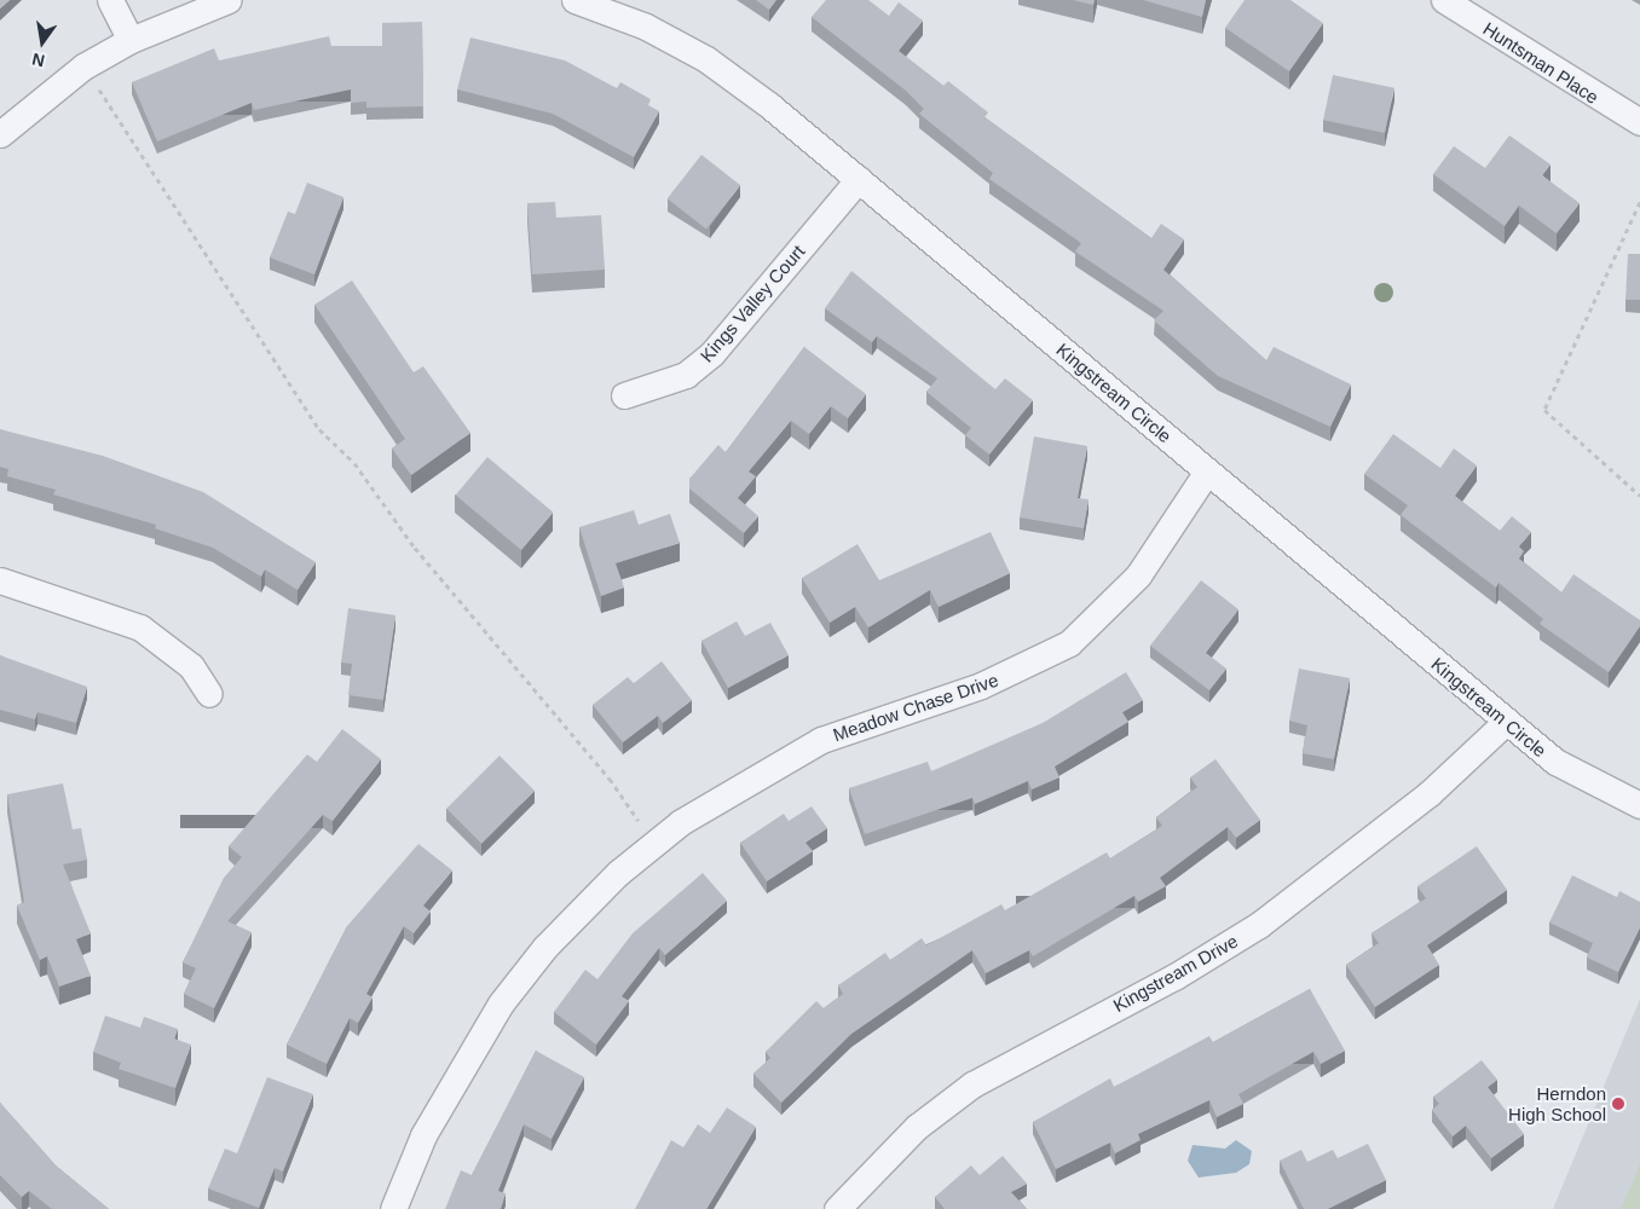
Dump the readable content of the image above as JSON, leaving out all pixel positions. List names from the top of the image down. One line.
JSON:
{"streets":{"street":["Huntsman Place","Kings Valley Court","Kingstream Circle","Meadow Chase Drive","Kingstream Drive"]},"crossings":[["Kings Valley Court","Kingstream Circle"],["Kingstream Circle","Meadow Chase Drive"],["Kingstream Circle","Kingstream Drive"]],"places":["Herndon High School"],"north":"bottom"}
